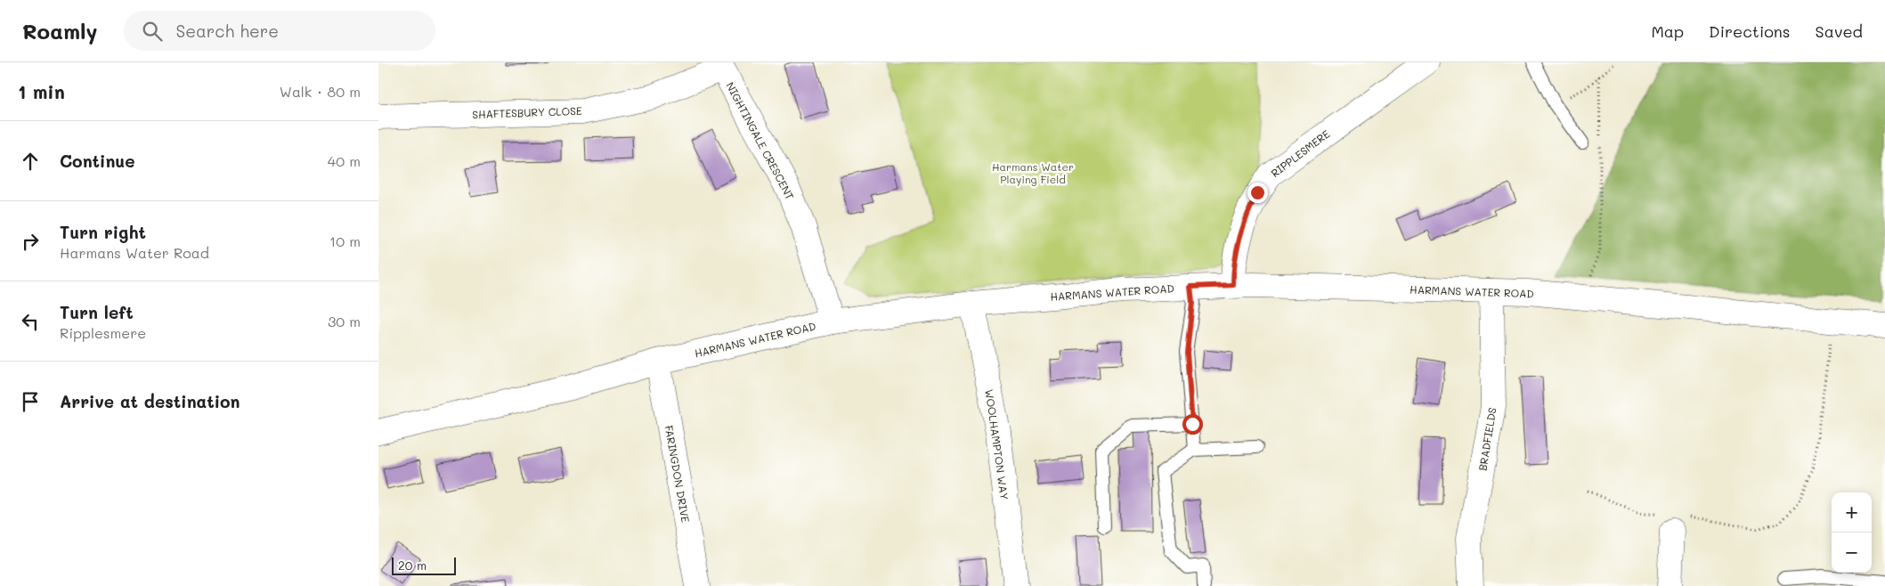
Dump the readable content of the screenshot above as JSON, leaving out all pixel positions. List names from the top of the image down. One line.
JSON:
{"streets":{"street":["SHAFTESBURY CLOSE","NIGHTINGALE CRESCENT","RIPPLESMERE","HARMANS WATER ROAD","BRADFIELDS","WOOLHAMPTON WAY","FARINGDON DRIVE"]},"crossings":[["SHAFTESBURY CLOSE","NIGHTINGALE CRESCENT"],["NIGHTINGALE CRESCENT","HARMANS WATER ROAD"],["RIPPLESMERE","HARMANS WATER ROAD"],["HARMANS WATER ROAD","BRADFIELDS"],["HARMANS WATER ROAD","WOOLHAMPTON WAY"],["HARMANS WATER ROAD","FARINGDON DRIVE"]],"parks":["Harmans Water Playing Field"],"scale_bar":"20 m","page":{"header":"Roamly","search":"Search here","nav":["Map","Directions","Saved"],"heading":["1 min","Walk · 80 m"],"list":[["Continue","40 m"],["Turn right","Harmans Water Road","10 m"],["Turn left","Ripplesmere","30 m"],"Arrive at destination"],"map_buttons":["+","−"],"scale":"20 m"}}
